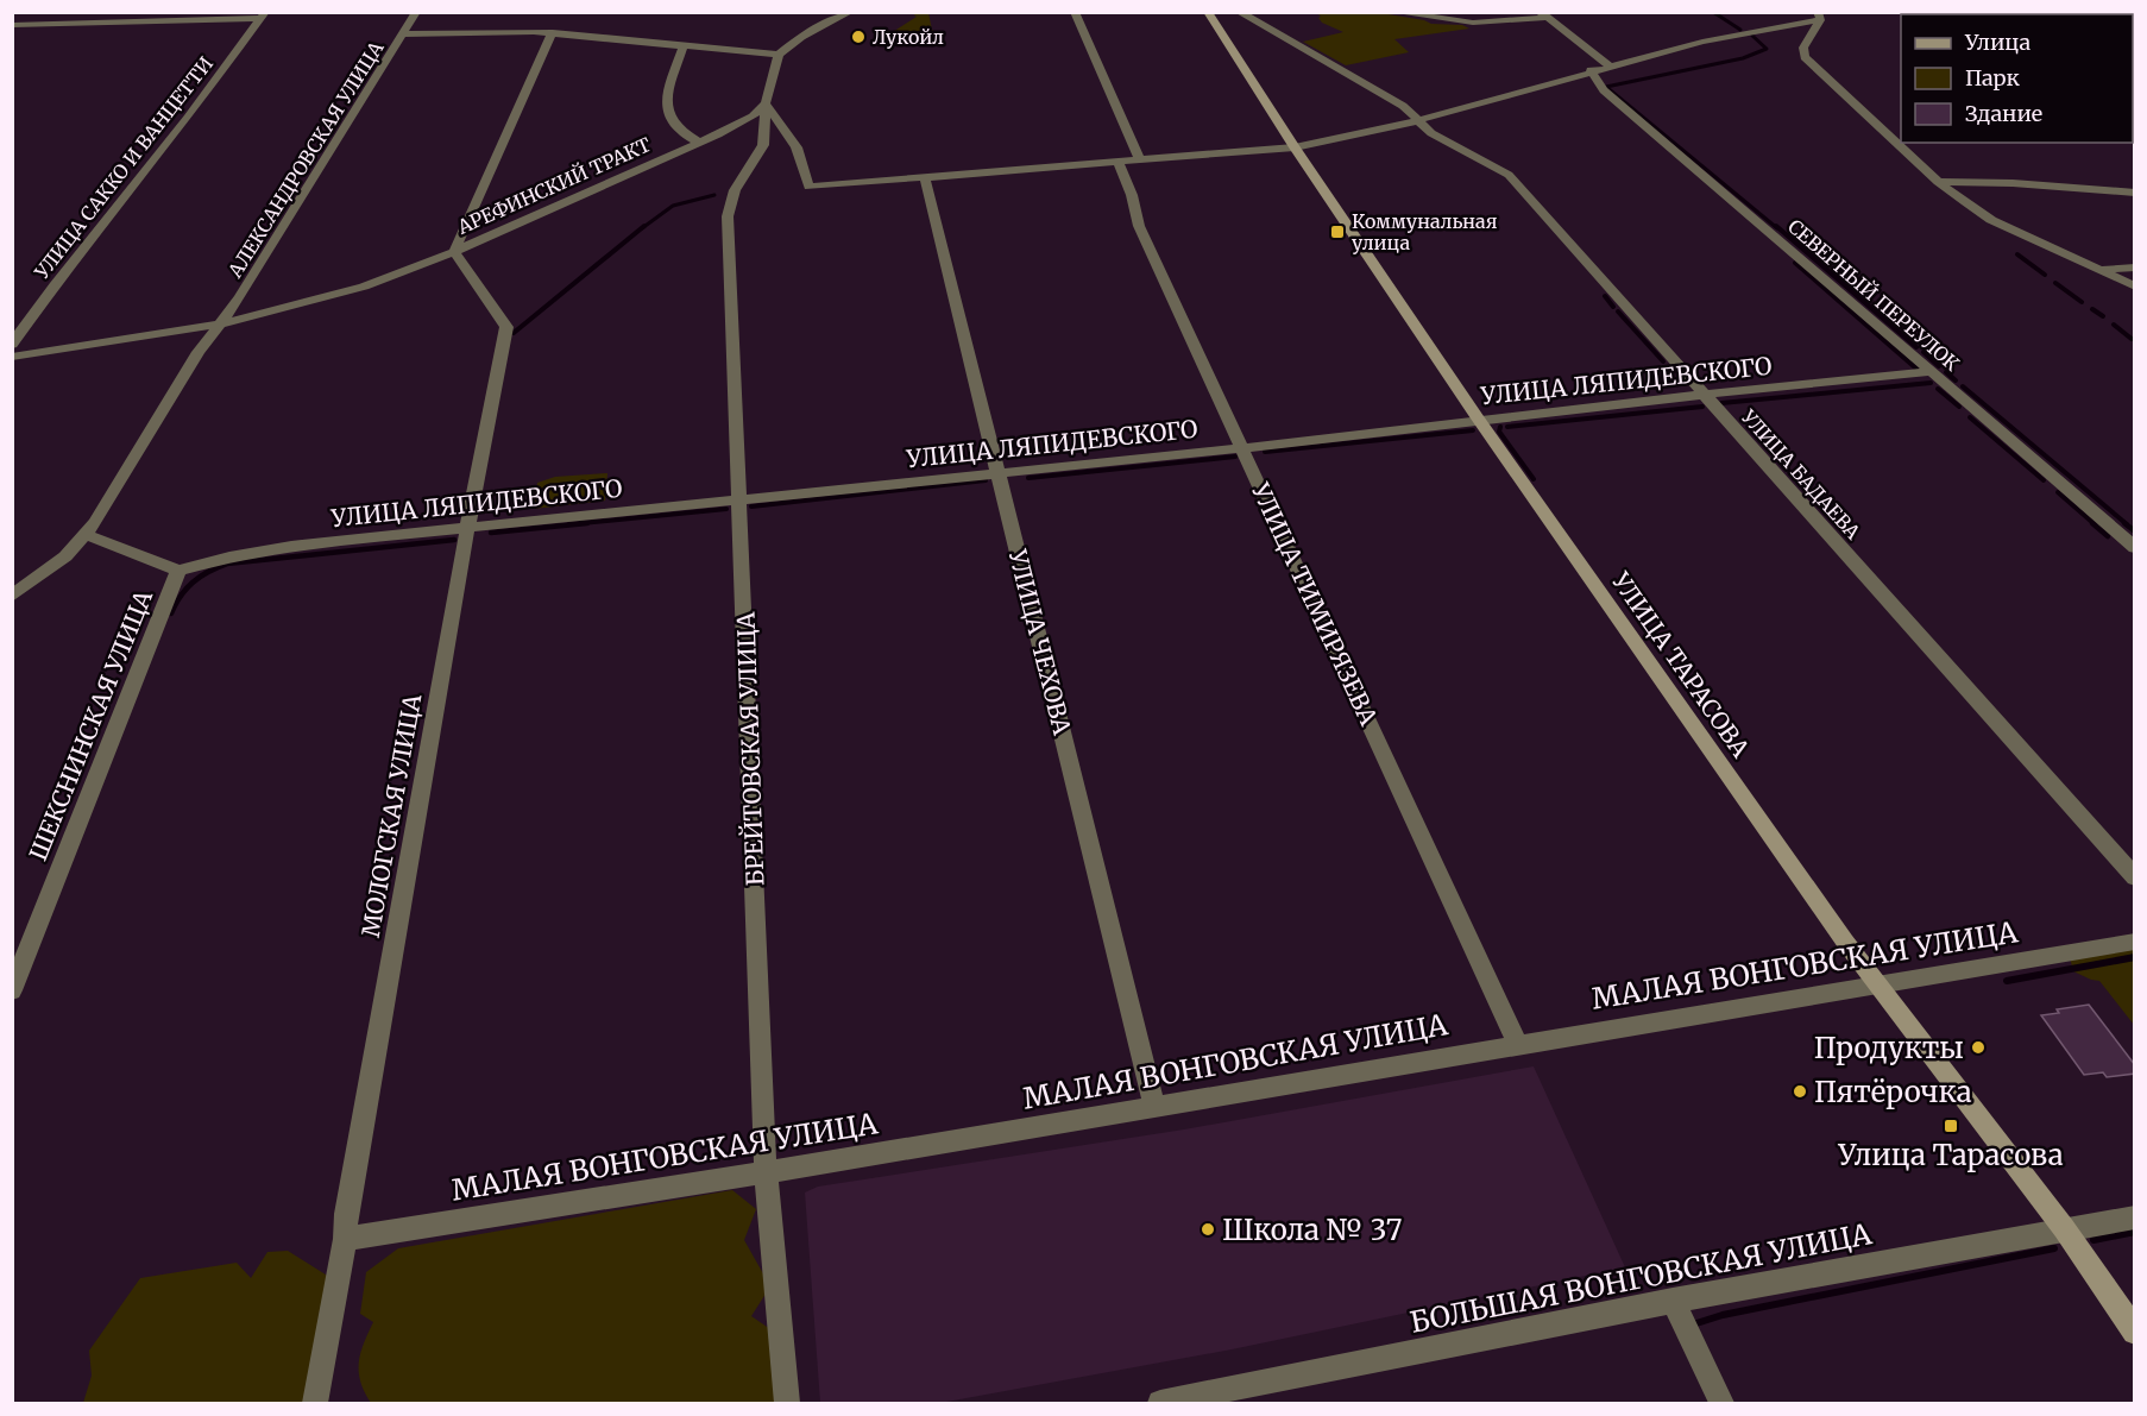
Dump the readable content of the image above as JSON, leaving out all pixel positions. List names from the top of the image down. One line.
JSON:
{"streets":{"street":["АЛЕКСАНДРОВСКАЯ УЛИЦА","УЛИЦА САККО И ВАНЦЕТТИ","АРЕФИНСКИЙ ТРАКТ","СЕВЕРНЫЙ ПЕРЕУЛОК","УЛИЦА ЛЯПИДЕВСКОГО","УЛИЦА БАДАЕВА","УЛИЦА ТИМИРЯЗЕВА","УЛИЦА ЧЕХОВА","УЛИЦА ТАРАСОВА","ШЕКСНИНСКАЯ УЛИЦА","БРЕЙТОВСКАЯ УЛИЦА","МОЛОГСКАЯ УЛИЦА","МАЛАЯ ВОНГОВСКАЯ УЛИЦА","БОЛЬШАЯ ВОНГОВСКАЯ УЛИЦА"]},"crossings":[["АЛЕКСАНДРОВСКАЯ УЛИЦА","АРЕФИНСКИЙ ТРАКТ"],["АРЕФИНСКИЙ ТРАКТ","БРЕЙТОВСКАЯ УЛИЦА"],["АРЕФИНСКИЙ ТРАКТ","МОЛОГСКАЯ УЛИЦА"],["СЕВЕРНЫЙ ПЕРЕУЛОК","УЛИЦА ЛЯПИДЕВСКОГО"],["УЛИЦА ЛЯПИДЕВСКОГО","УЛИЦА БАДАЕВА"],["УЛИЦА ЛЯПИДЕВСКОГО","УЛИЦА ТИМИРЯЗЕВА"],["УЛИЦА ЛЯПИДЕВСКОГО","УЛИЦА ЧЕХОВА"],["УЛИЦА ЛЯПИДЕВСКОГО","УЛИЦА ТАРАСОВА"],["УЛИЦА ЛЯПИДЕВСКОГО","ШЕКСНИНСКАЯ УЛИЦА"],["УЛИЦА ЛЯПИДЕВСКОГО","БРЕЙТОВСКАЯ УЛИЦА"],["УЛИЦА ЛЯПИДЕВСКОГО","МОЛОГСКАЯ УЛИЦА"],["УЛИЦА ТИМИРЯЗЕВА","МАЛАЯ ВОНГОВСКАЯ УЛИЦА"],["УЛИЦА ЧЕХОВА","МАЛАЯ ВОНГОВСКАЯ УЛИЦА"],["УЛИЦА ТАРАСОВА","МАЛАЯ ВОНГОВСКАЯ УЛИЦА"],["УЛИЦА ТАРАСОВА","БОЛЬШАЯ ВОНГОВСКАЯ УЛИЦА"],["БРЕЙТОВСКАЯ УЛИЦА","МАЛАЯ ВОНГОВСКАЯ УЛИЦА"],["МОЛОГСКАЯ УЛИЦА","МАЛАЯ ВОНГОВСКАЯ УЛИЦА"]],"places":{"other":["Лукойл","Продукты","Пятёрочка","Школа № 37"],"transit":["Коммунальная улица","Улица Тарасова"]},"legend":["Улица","Парк","Здание"]}
